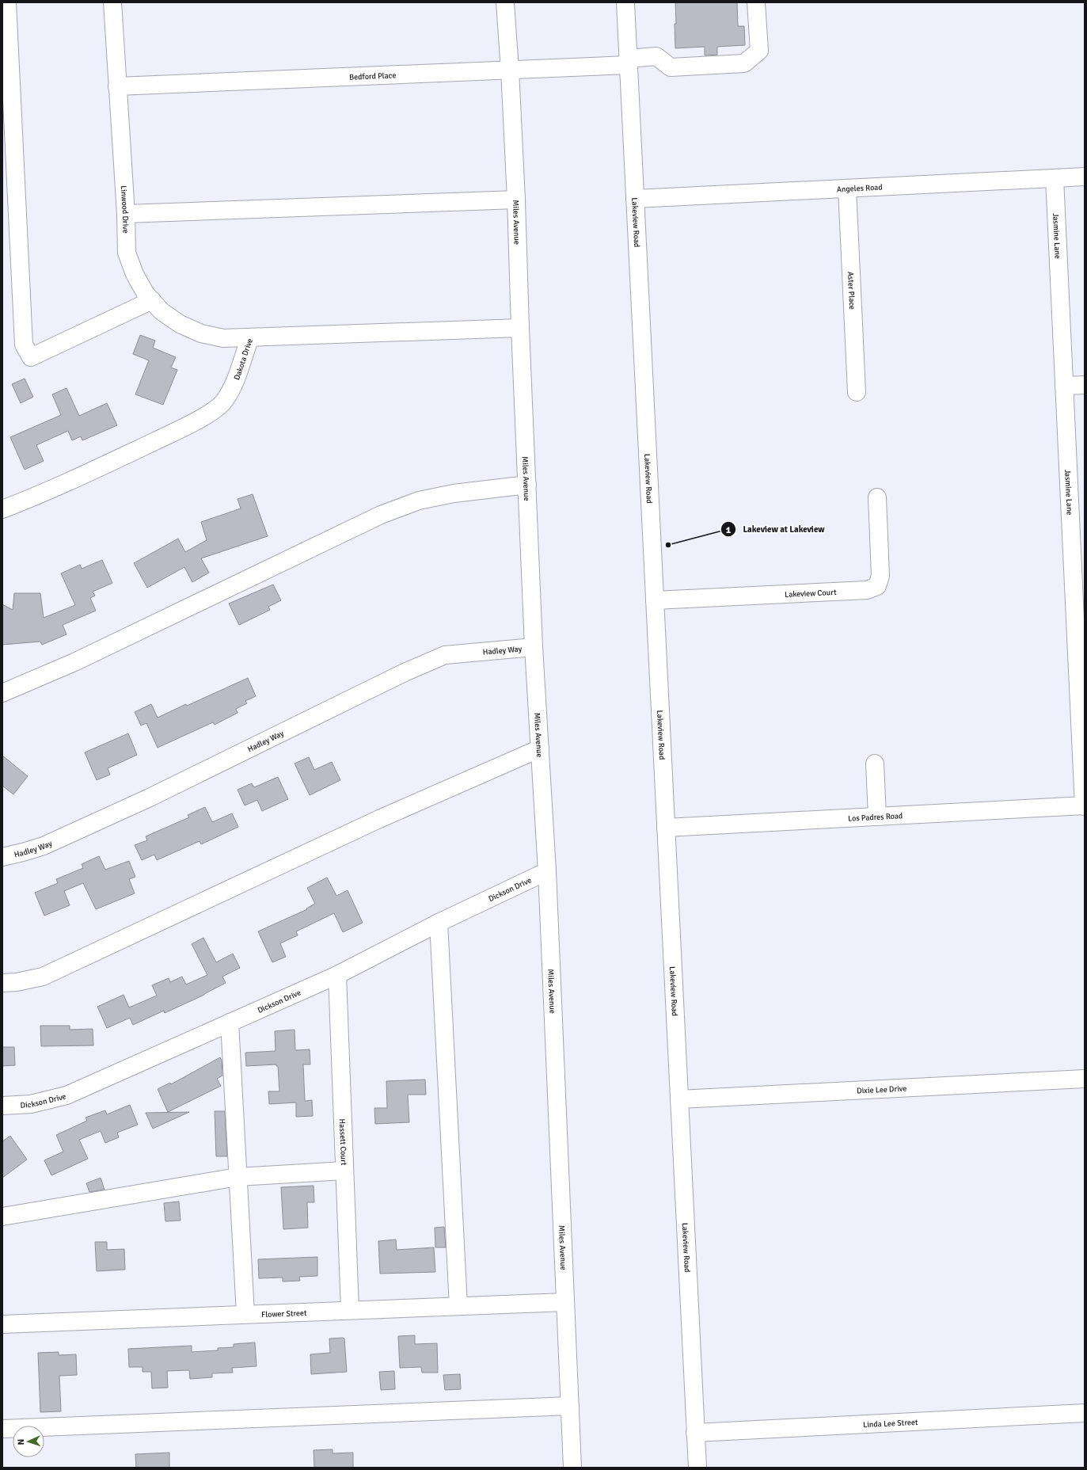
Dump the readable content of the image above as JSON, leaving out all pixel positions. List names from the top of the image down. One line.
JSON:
{"streets":{"street":["Bedford Place","Angeles Road","Linwood Drive","Miles Avenue","Lakeview Road","Jasmine Lane","Aster Place","Dakota Drive","Lakeview Court","Hadley Way","Los Padres Road","Dickson Drive","Dixie Lee Drive","Hassett Court","Flower Street","Linda Lee Street"]},"crossings":[["Bedford Place","Linwood Drive"],["Bedford Place","Miles Avenue"],["Bedford Place","Lakeview Road"],["Angeles Road","Lakeview Road"],["Angeles Road","Jasmine Lane"],["Angeles Road","Aster Place"],["Linwood Drive","Dakota Drive"],["Miles Avenue","Dakota Drive"],["Miles Avenue","Hadley Way"],["Miles Avenue","Dickson Drive"],["Miles Avenue","Flower Street"],["Lakeview Road","Lakeview Court"],["Lakeview Road","Los Padres Road"],["Lakeview Road","Dixie Lee Drive"],["Lakeview Road","Linda Lee Street"],["Jasmine Lane","Los Padres Road"],["Dickson Drive","Hassett Court"],["Hassett Court","Flower Street"]],"places":["Lakeview at Lakeview"],"north":"left"}
